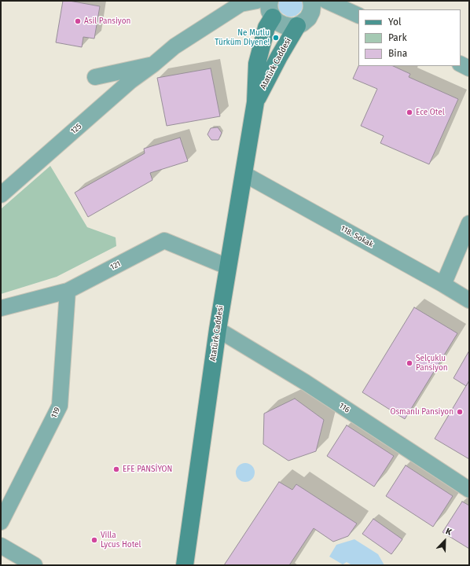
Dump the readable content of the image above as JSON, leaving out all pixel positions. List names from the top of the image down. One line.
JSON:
{"streets":{"main road":["Atatürk Caddesi"],"street":["125","118. Sokak","121","116","119"]},"crossings":[["Atatürk Caddesi","118. Sokak"],["Atatürk Caddesi","121"],["Atatürk Caddesi","116"],["121","119"]],"places":["Asil Pansiyon","Ne Mutlu Türküm Diyene!","Ece Otel","Selçuklu Pansiyon","Osmanlı Pansiyon","EFE PANSİYON","Villa Lycus Hotel"],"legend":["Yol","Park","Bina"],"north":"top right"}
